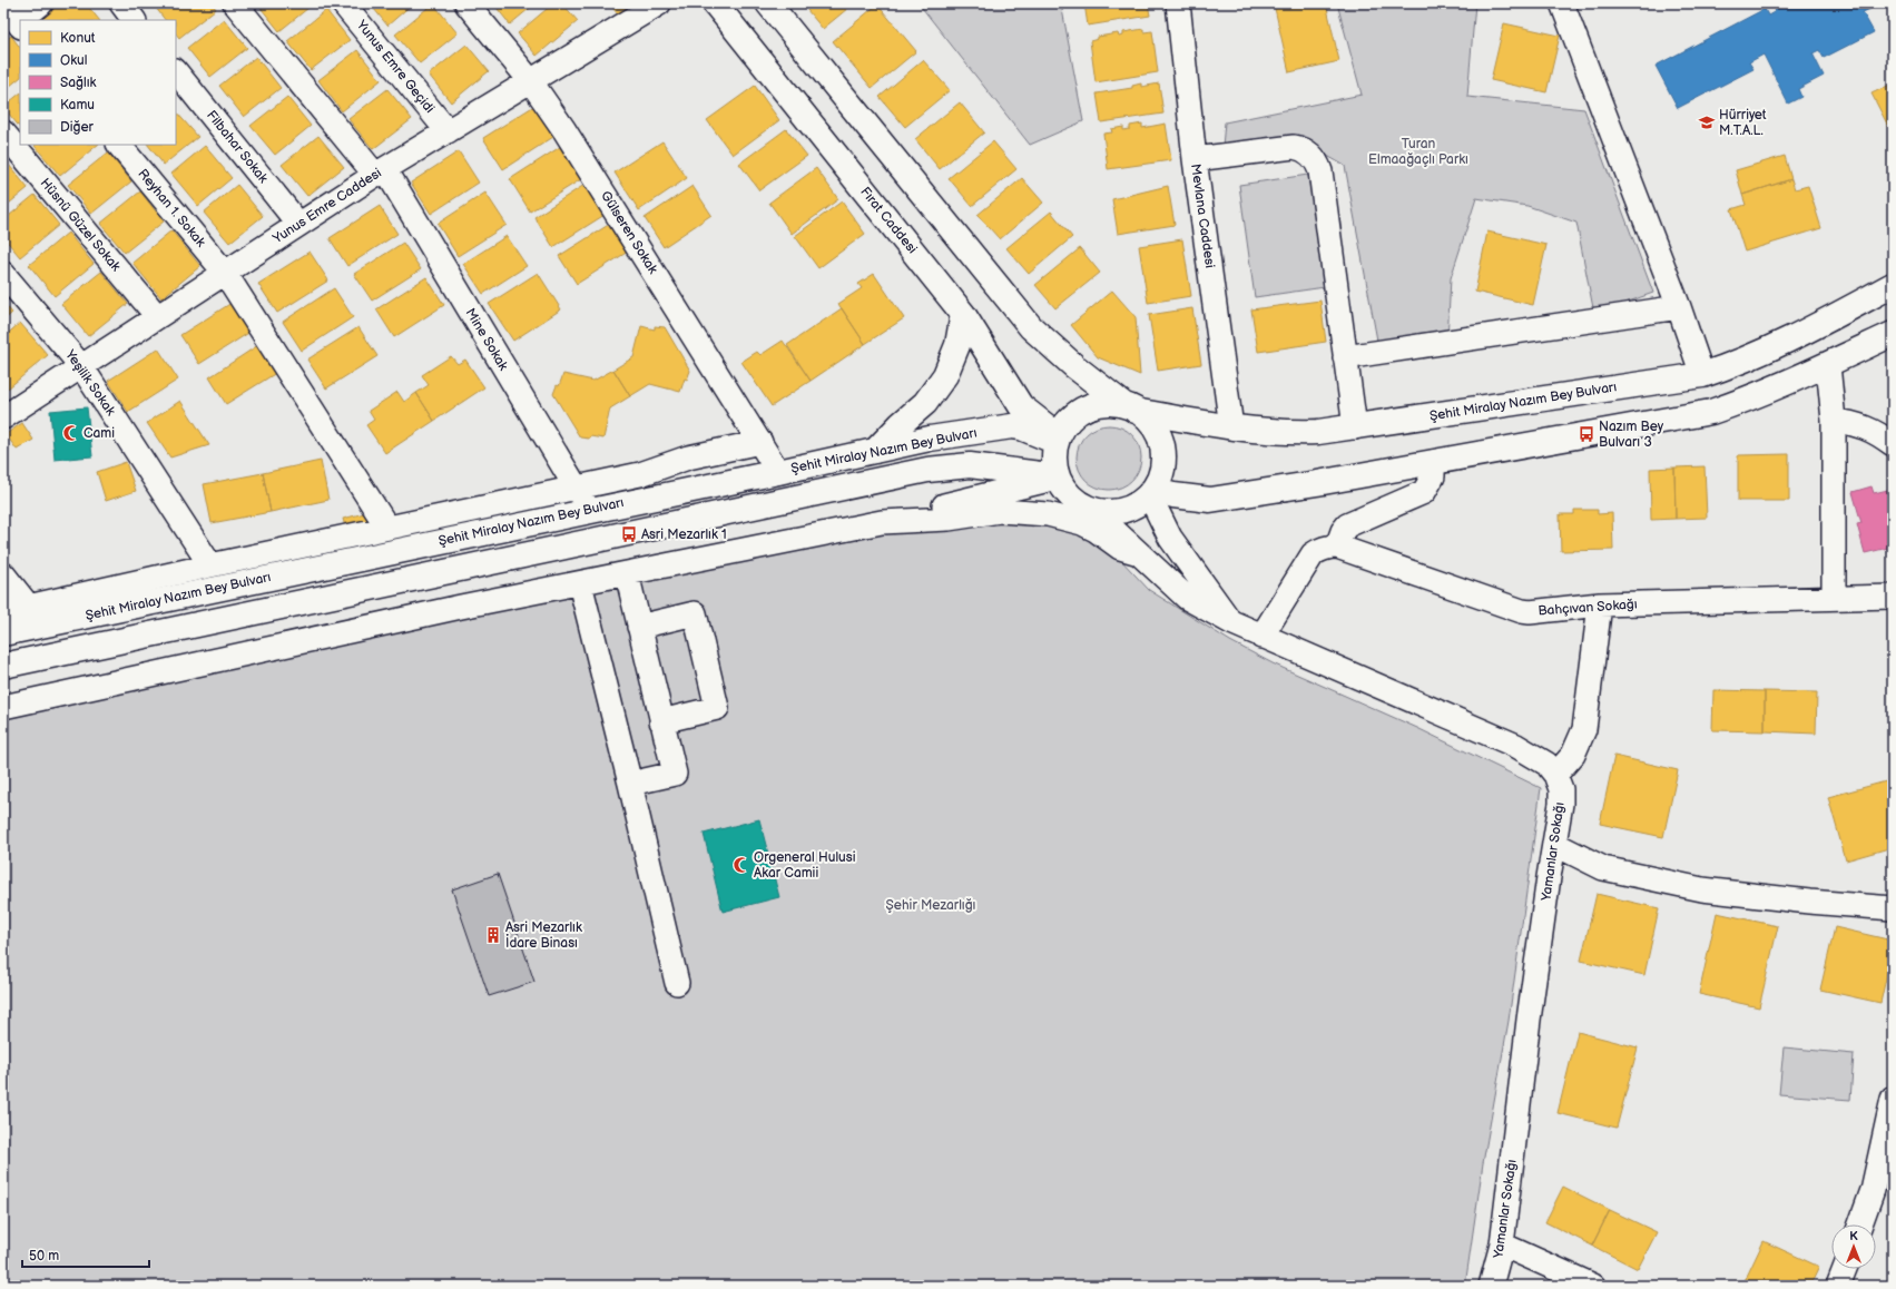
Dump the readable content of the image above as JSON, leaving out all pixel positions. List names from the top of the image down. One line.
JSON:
{"streets":{"main road":["Fırat Caddesi","Şehit Miralay Nazım Bey Bulvarı"],"street":["Yunus Emre Geçidi","Filbahar Sokak","Yunus Emre Caddesi","Reyhan 1. Sokak","Mevlana Caddesi","Hüsnü Güzel Sokak","Gülseren Sokak","Mine Sokak","Yeşilik Sokak","Bahçıvan Sokağı","Yamanlar Sokağı"]},"crossings":[["Yunus Emre Geçidi","Yunus Emre Caddesi"],["Filbahar Sokak","Yunus Emre Caddesi"],["Yunus Emre Caddesi","Reyhan 1. Sokak"],["Yunus Emre Caddesi","Hüsnü Güzel Sokak"],["Yunus Emre Caddesi","Gülseren Sokak"],["Yunus Emre Caddesi","Mine Sokak"],["Yunus Emre Caddesi","Yeşilik Sokak"],["Mevlana Caddesi","Şehit Miralay Nazım Bey Bulvarı"],["Fırat Caddesi","Şehit Miralay Nazım Bey Bulvarı"],["Gülseren Sokak","Şehit Miralay Nazım Bey Bulvarı"],["Mine Sokak","Şehit Miralay Nazım Bey Bulvarı"]],"parks":["Turan Elmaağaçlı Parkı","Şehir Mezarlığı"],"places":{"school or university":["Hürriyet M.T.A.L."],"mosque":["Cami","Orgeneral Hulusi Akar Camii"],"bus stop":["Nazım Bey Bulvarı 3","Asri Mezarlık 1"],"building":["Asri Mezarlık İdare Binası"]},"legend":["Konut","Okul","Sağlık","Kamu","Diğer"],"scale_bar":"50 m","north":"top"}
